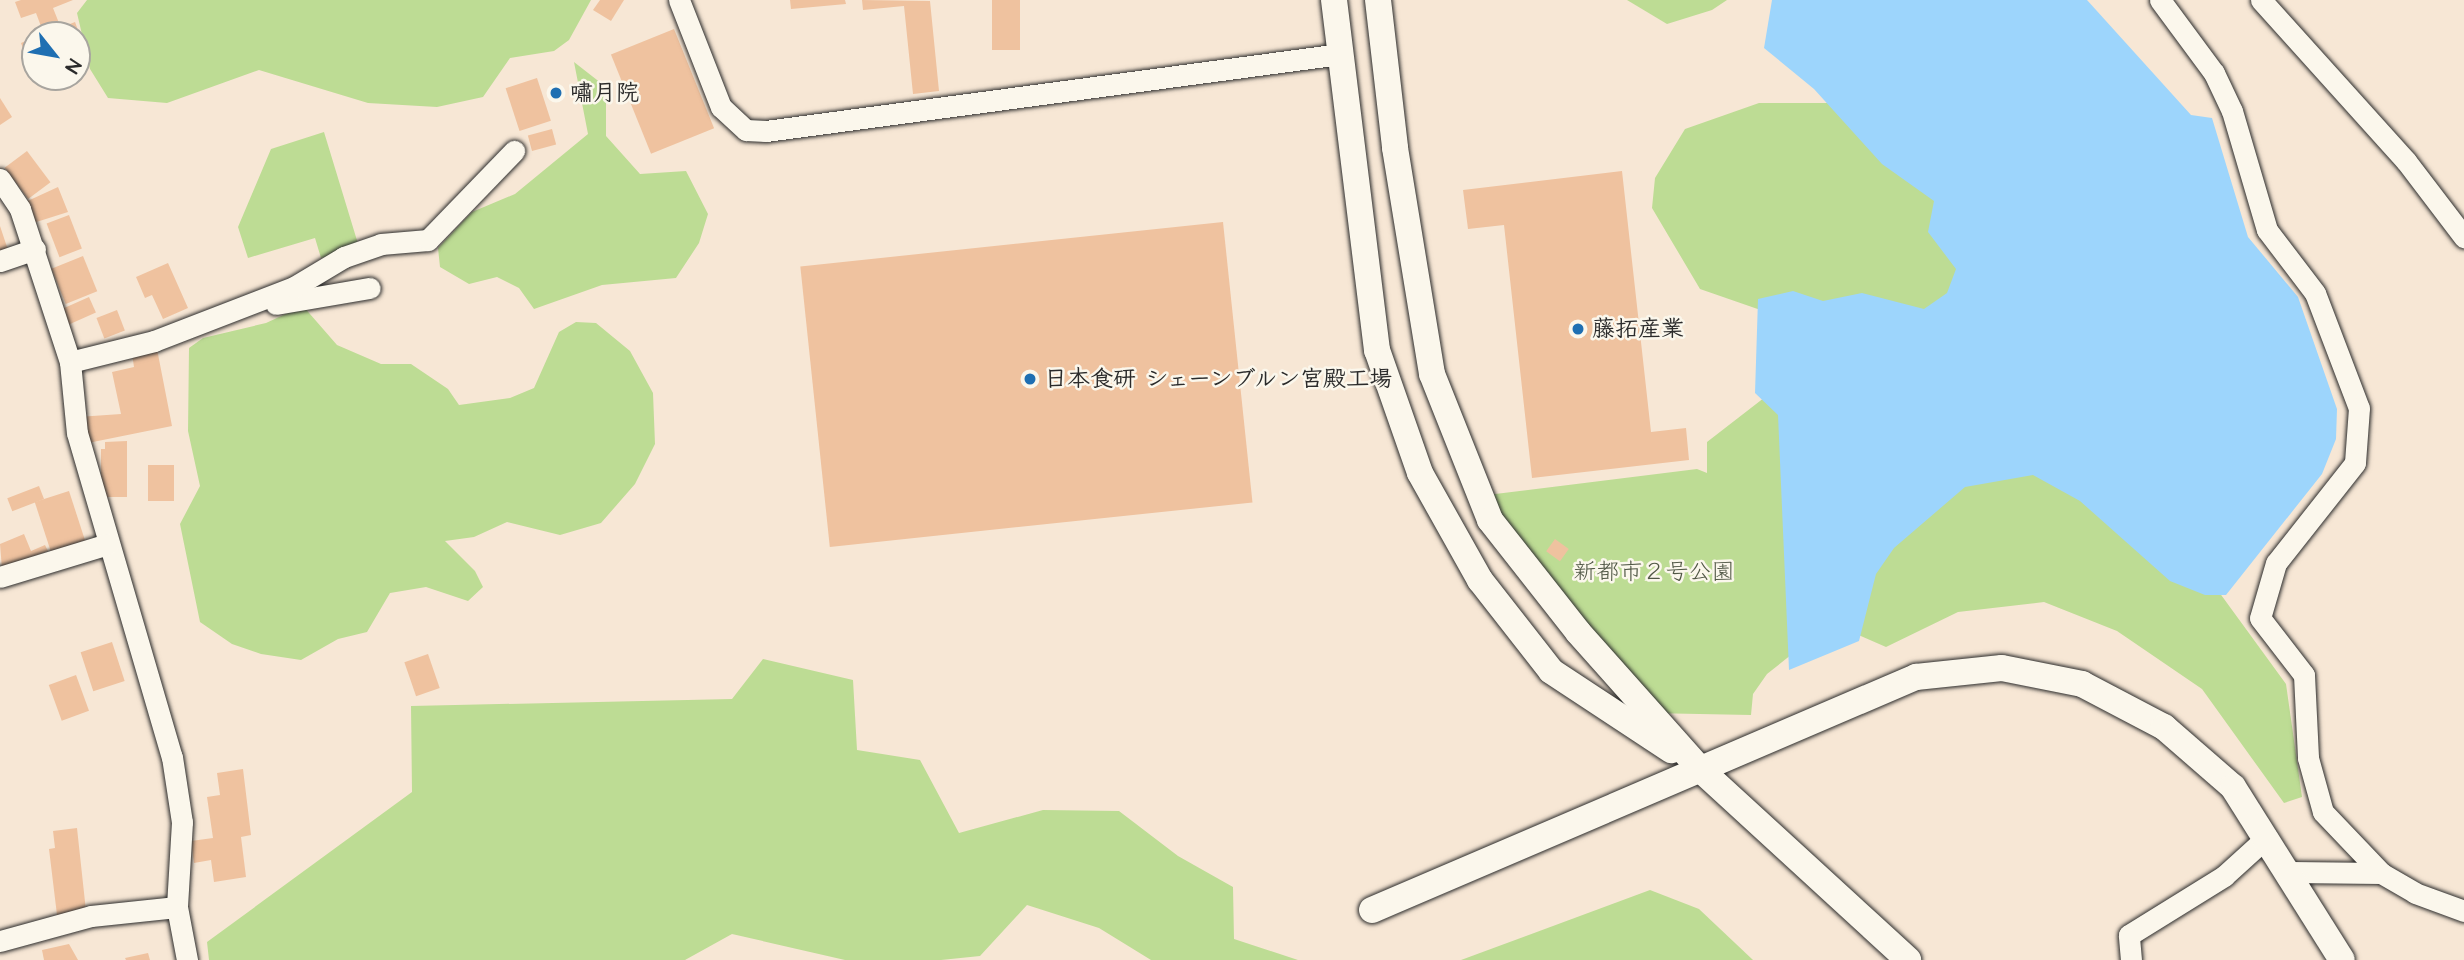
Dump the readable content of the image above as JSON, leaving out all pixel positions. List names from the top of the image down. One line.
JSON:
{"parks":["新都市２号公園"],"places":["嘯月院","藤拓産業","日本食研 シェーンブルン宮殿工場"],"north":"bottom right"}
